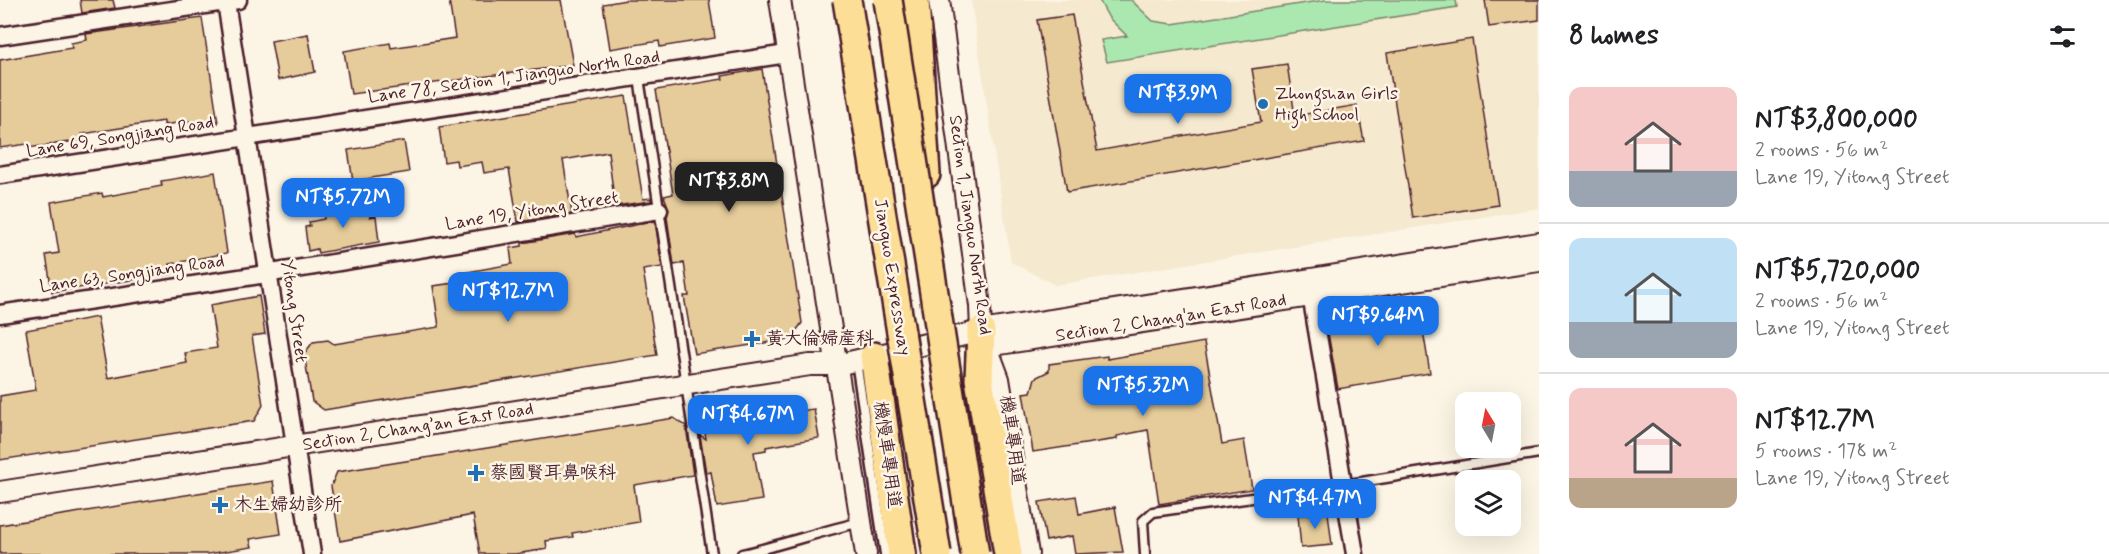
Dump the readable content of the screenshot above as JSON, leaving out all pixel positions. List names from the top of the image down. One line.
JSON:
{"streets":{"highway":["Jianguo Expressway"],"street":["Lane 78, Section 1, Jianguo North Road","Lane 69, Songjiang Road","Lane 19, Yitong Street","Section 1, Jianguo North Road","Lane 63, Songjiang Road","Yitong Street","Section 2, Chang'an East Road","Section 2, Chang’an East Road"],"lane":["機車專用道","機慢車專用道"]},"crossings":[["Lane 78, Section 1, Jianguo North Road","Lane 69, Songjiang Road"],["Lane 78, Section 1, Jianguo North Road","Yitong Street"],["Lane 69, Songjiang Road","Yitong Street"],["Lane 19, Yitong Street","Lane 63, Songjiang Road"],["Lane 19, Yitong Street","Yitong Street"],["Section 1, Jianguo North Road","Section 2, Chang'an East Road"],["Section 1, Jianguo North Road","機車專用道"],["Lane 63, Songjiang Road","Yitong Street"],["Yitong Street","Section 2, Chang’an East Road"],["Section 2, Chang'an East Road","Section 2, Chang’an East Road"],["Section 2, Chang'an East Road","機車專用道"],["Section 2, Chang'an East Road","機慢車專用道"],["Section 2, Chang’an East Road","機慢車專用道"]],"places":{"other":["Zhongshan Girls High School"],"health":["黃大倫婦產科","蔡國賢耳鼻喉科","木生婦幼診所"]},"north":"top","page":{"heading":"8 homes","list":[{"name":"NT$3,800,000","note":"2 rooms · 56 m² · Lane 19, Yitong Street"},{"name":"NT$5,720,000","note":"2 rooms · 56 m² · Lane 19, Yitong Street"},{"name":"NT$12.7M","note":"5 rooms · 178 m² · Lane 19, Yitong Street"}],"price":["NT$3.9M","NT$3.8M","NT$5.72M","NT$12.7M","NT$9.64M","NT$5.32M","NT$4.67M","NT$4.47M"]}}
